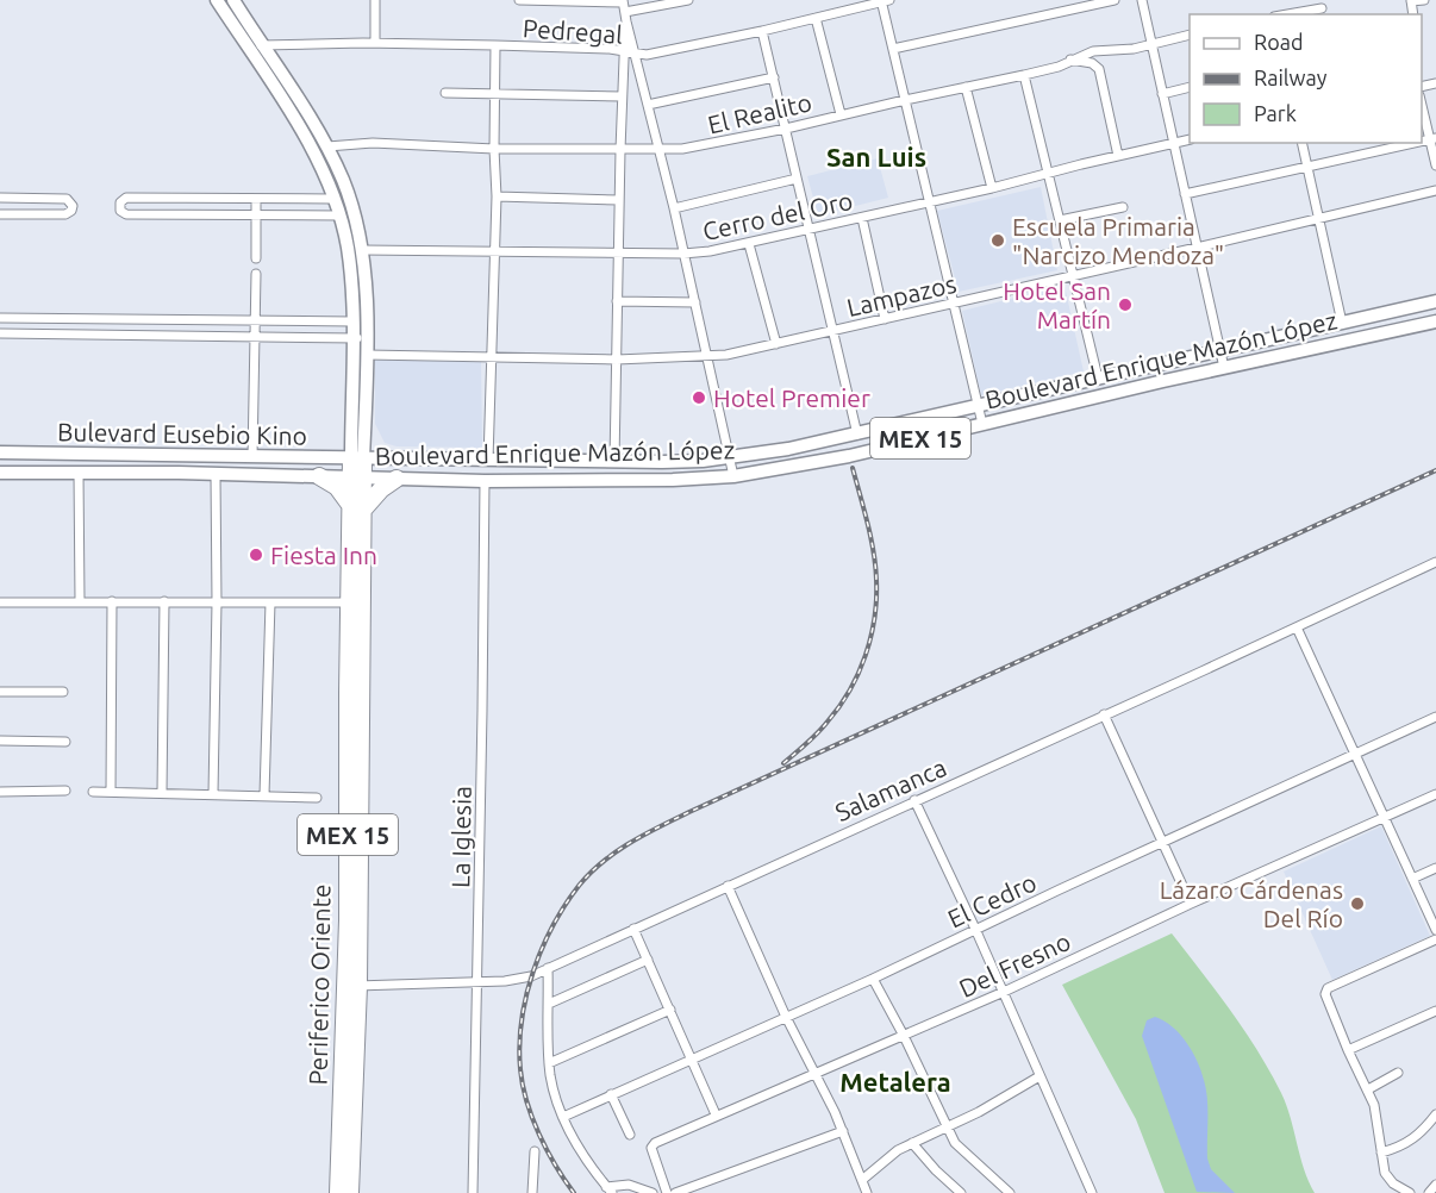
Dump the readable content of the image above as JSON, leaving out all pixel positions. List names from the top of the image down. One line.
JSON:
{"streets":{"highway":["MEX 15","Periferico Oriente"],"main road":["Boulevard Enrique Mazón López","Bulevard Eusebio Kino"],"street":["Pedregal","El Realito","Cerro del Oro","Lampazos","Salamanca","La Iglesia","El Cedro","Del Fresno"]},"crossings":[["Boulevard Enrique Mazón López","Bulevard Eusebio Kino"],["Boulevard Enrique Mazón López","La Iglesia"],["Boulevard Enrique Mazón López","Periferico Oriente"],["Bulevard Eusebio Kino","Periferico Oriente"],["Salamanca","La Iglesia"],["Salamanca","Periferico Oriente"]],"districts":["San Luis","Metalera"],"places":["Escuela Primaria \"Narcizo Mendoza\"","Hotel San Martín","Hotel Premier","Fiesta Inn","Lázaro Cárdenas Del Río"],"legend":["Road","Railway","Park"]}
